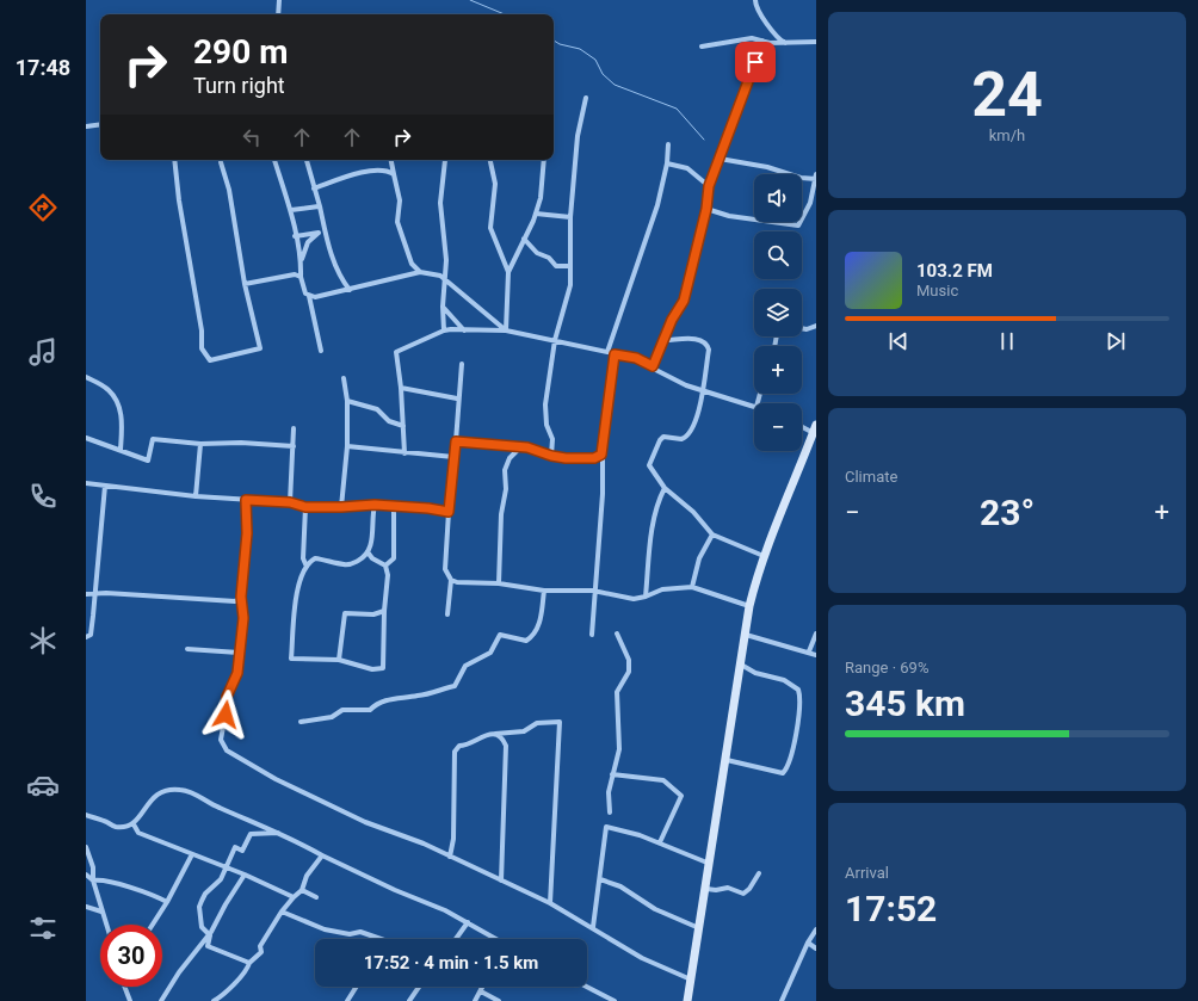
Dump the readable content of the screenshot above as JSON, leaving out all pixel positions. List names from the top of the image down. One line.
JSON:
{"page":{"tabs":"17:48","tile":[["24","km/h"],"Climate",["Range · 69%","345 km"],["Arrival","17:52"]],"turn":["290 m","Turn right"],"map_buttons":["+","−"],"song":["103.2 FM","Music"],"heat":["−","23°","+"],"limit":"30","trip":"17:52 · 4 min · 1.5 km"}}
